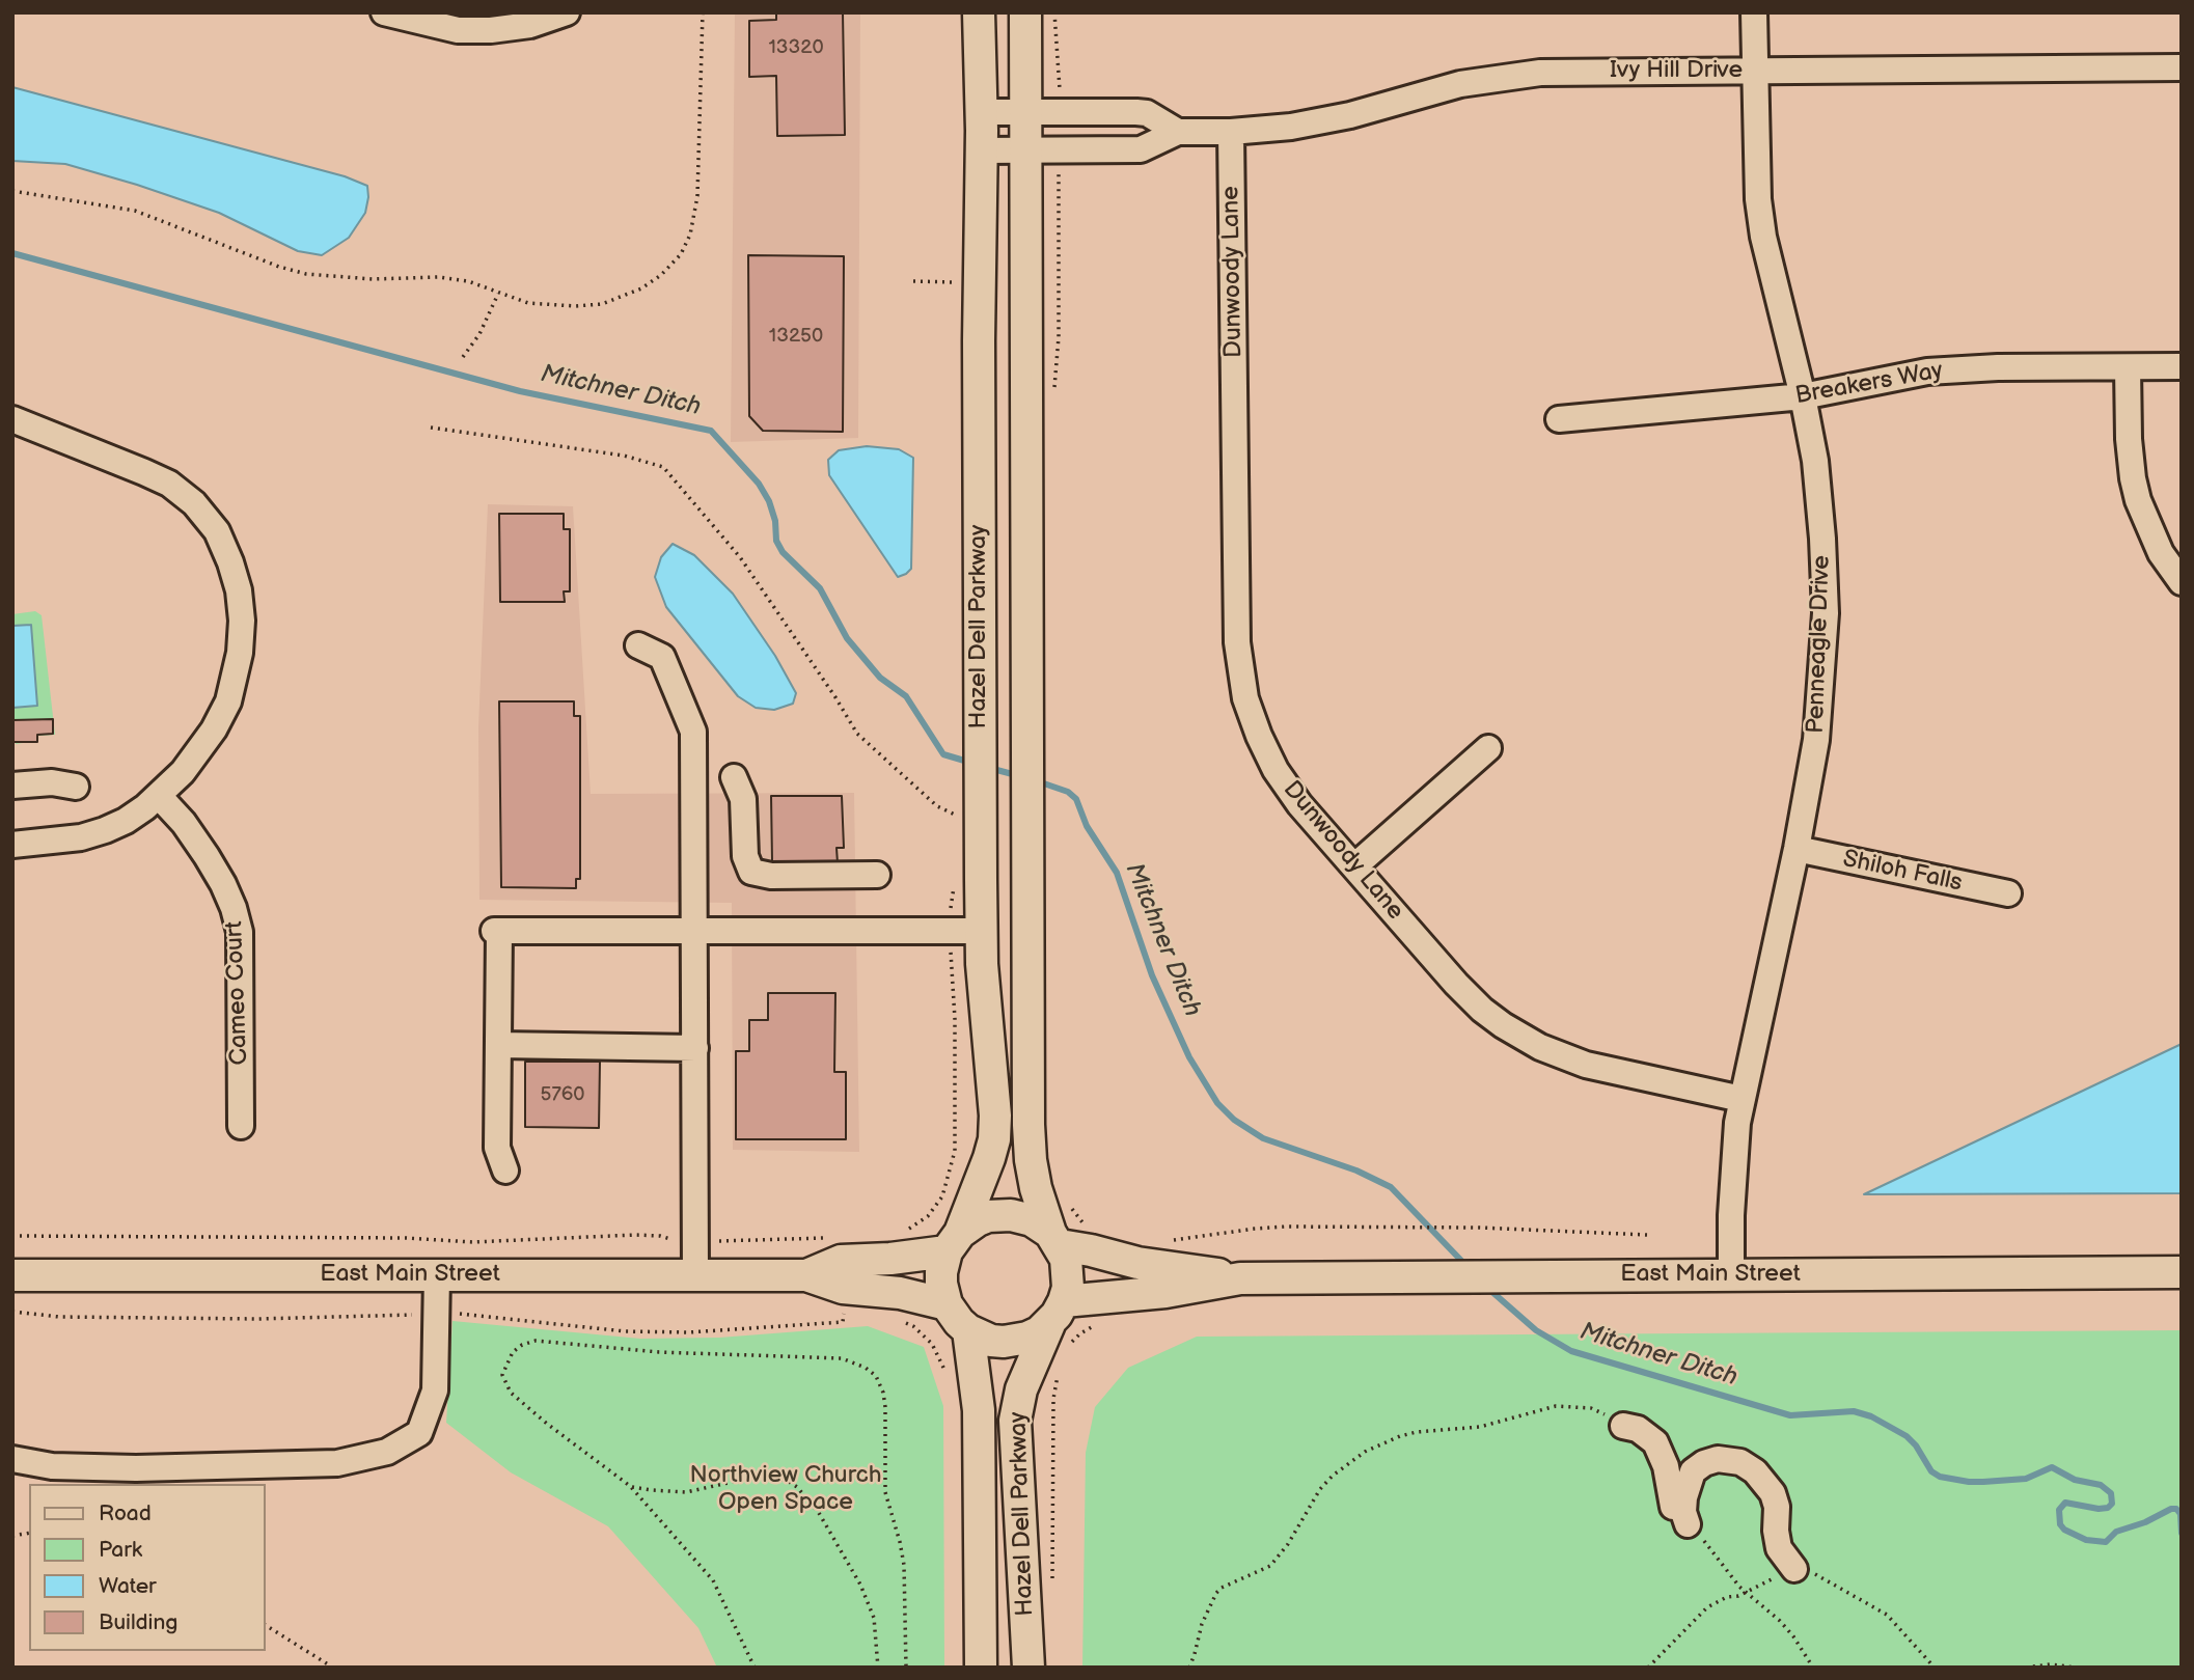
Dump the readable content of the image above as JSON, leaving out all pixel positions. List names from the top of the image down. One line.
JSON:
{"streets":{"main road":["Hazel Dell Parkway","East Main Street"],"street":["Ivy Hill Drive","Dunwoody Lane","Breakers Way","Penneagle Drive","Shiloh Falls","Cameo Court"]},"crossings":[["Ivy Hill Drive","Dunwoody Lane"],["Ivy Hill Drive","Hazel Dell Parkway"],["Ivy Hill Drive","Penneagle Drive"],["Dunwoody Lane","Penneagle Drive"],["Breakers Way","Penneagle Drive"],["Hazel Dell Parkway","East Main Street"],["Penneagle Drive","Shiloh Falls"],["Penneagle Drive","East Main Street"]],"water":["Mitchner Ditch"],"parks":["Northview Church Open Space"],"house_numbers":["13320","13250","5760"],"legend":["Road","Park","Water","Building"]}
